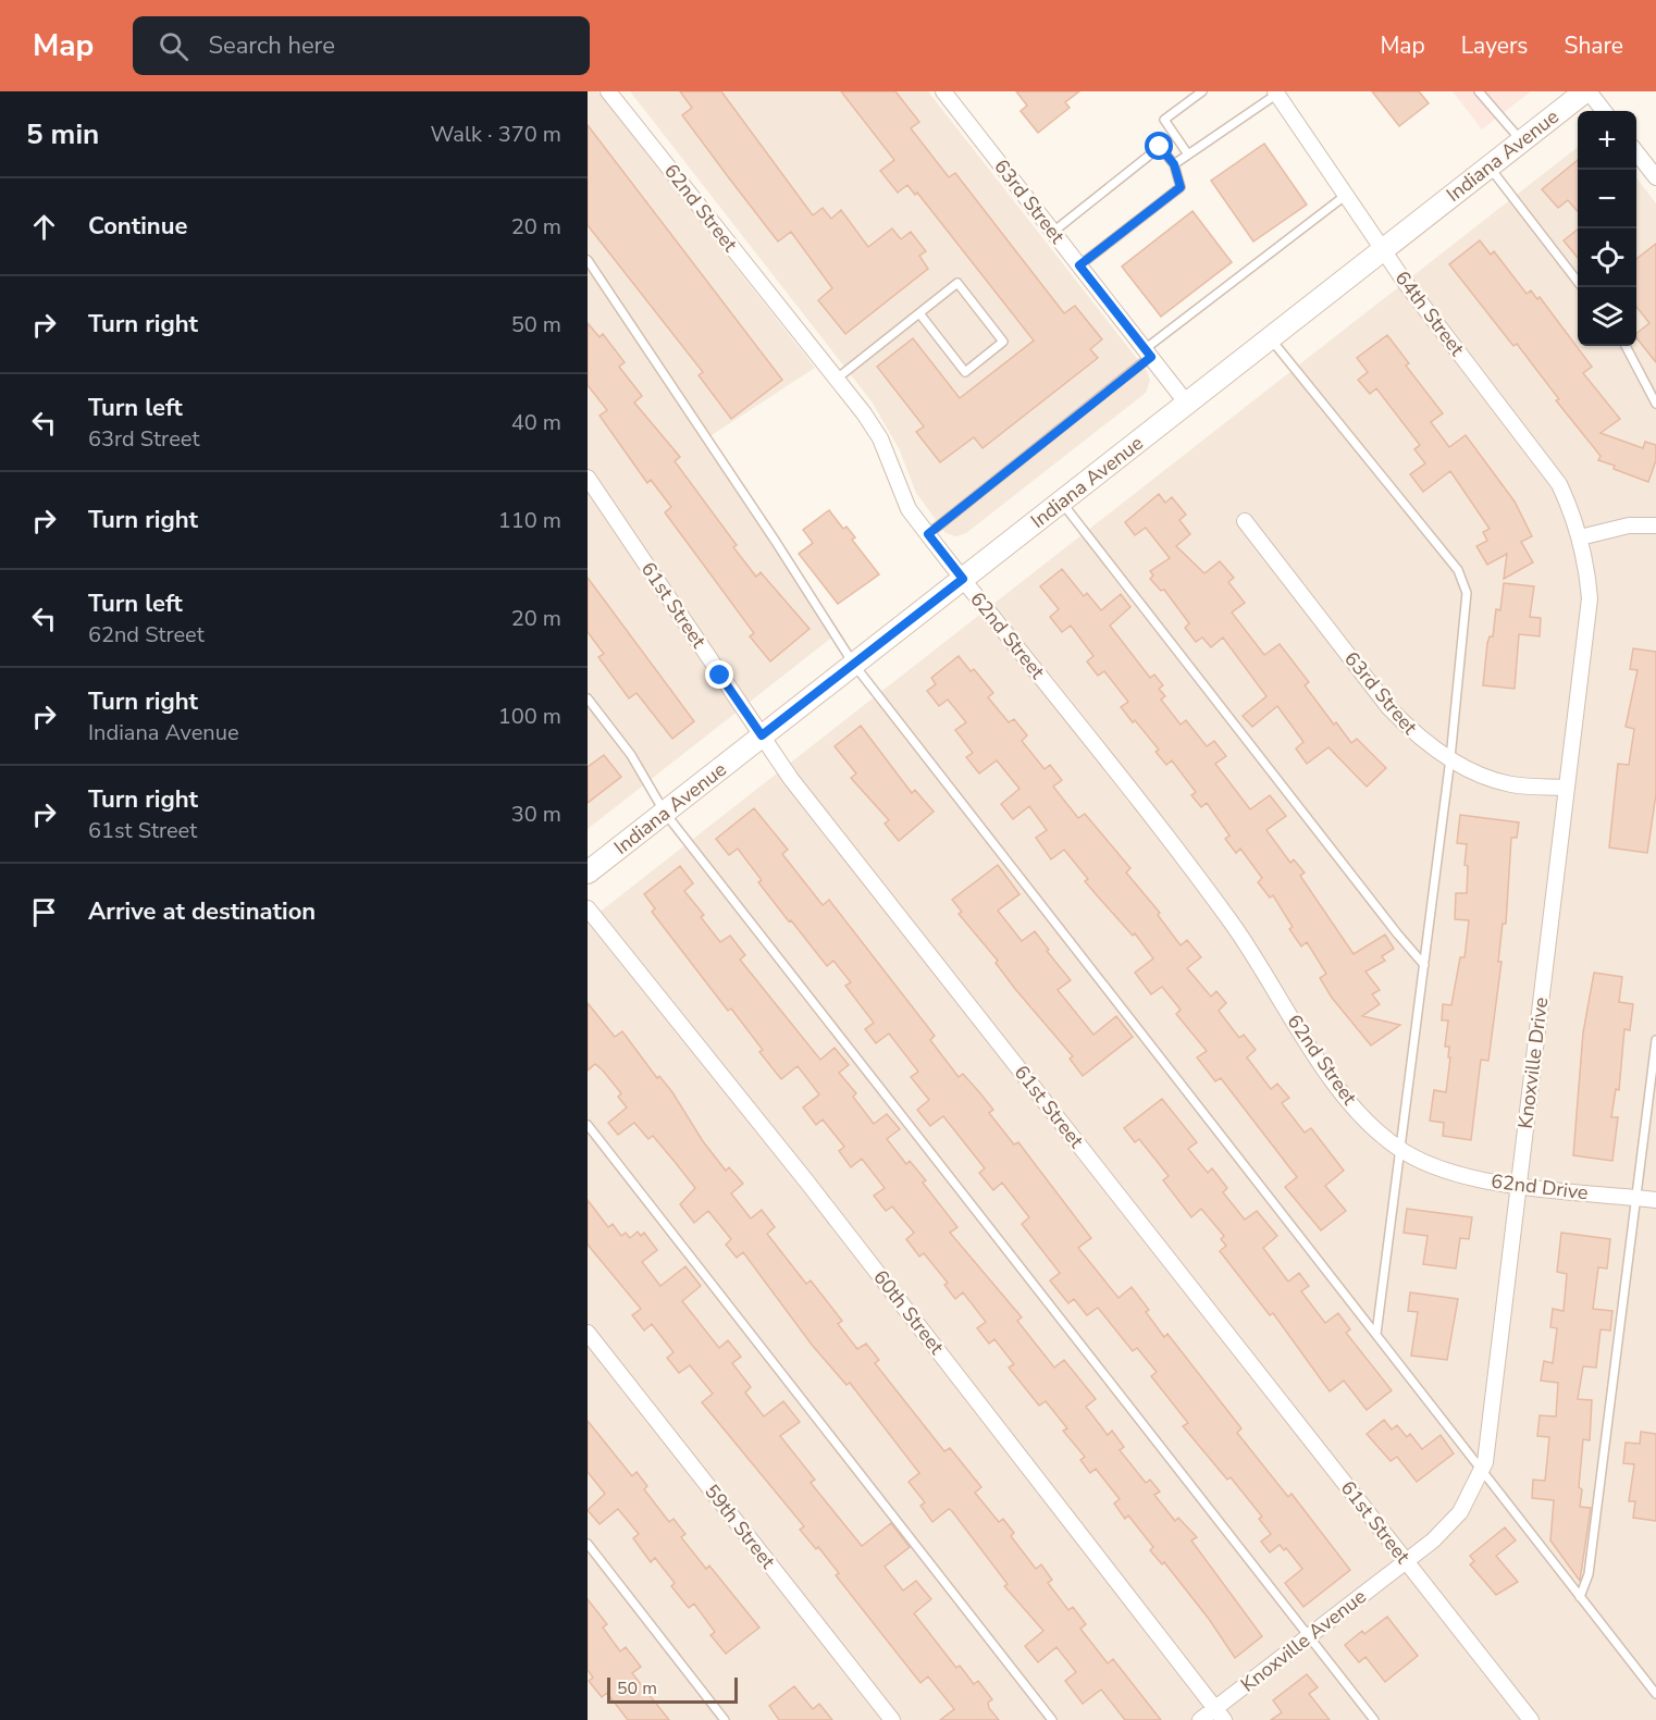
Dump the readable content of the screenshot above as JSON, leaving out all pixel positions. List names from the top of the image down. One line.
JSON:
{"streets":{"main road":["Indiana Avenue"],"street":["63rd Street","62nd Street","64th Street","61st Street","Knoxville Drive","62nd Drive","60th Street","59th Street","Knoxville Avenue"]},"crossings":[["Indiana Avenue","63rd Street"],["Indiana Avenue","62nd Street"],["Indiana Avenue","64th Street"],["Indiana Avenue","61st Street"],["63rd Street","Knoxville Drive"],["62nd Street","62nd Drive"],["64th Street","Knoxville Drive"],["61st Street","Knoxville Drive"],["61st Street","Knoxville Avenue"],["Knoxville Drive","62nd Drive"],["Knoxville Drive","Knoxville Avenue"],["60th Street","Knoxville Avenue"]],"scale_bar":"50 m","page":{"header":"Map","search":"Search here","nav":["Map","Layers","Share"],"heading":["5 min","Walk · 370 m"],"map_buttons":["+","−"],"list":[["Continue","20 m"],["Turn right","50 m"],["Turn left","63rd Street","40 m"],["Turn right","110 m"],["Turn left","62nd Street","20 m"],["Turn right","Indiana Avenue","100 m"],["Turn right","61st Street","30 m"],"Arrive at destination"],"scale":"50 m"}}
